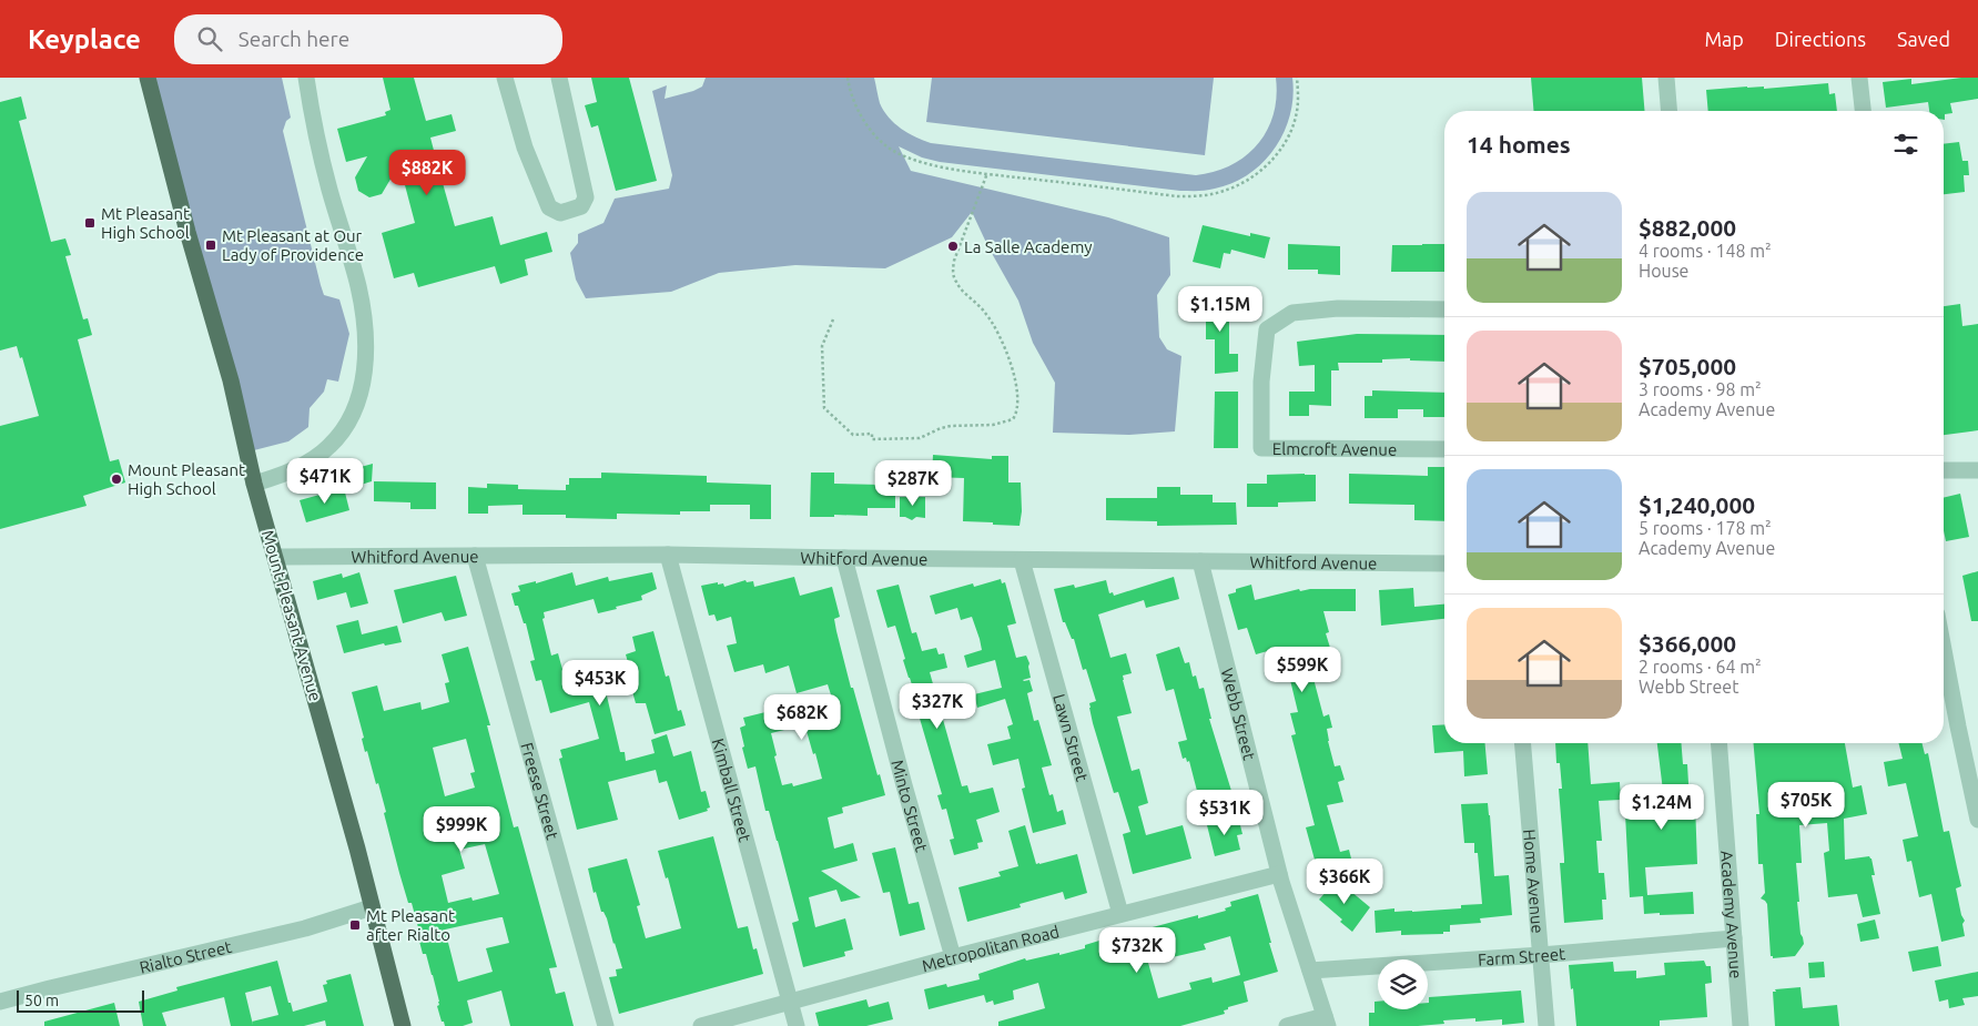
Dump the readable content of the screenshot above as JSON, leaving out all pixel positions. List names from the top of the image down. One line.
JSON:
{"streets":{"main road":["Mount Pleasant Avenue"],"street":["Elmcroft Avenue","Whitford Avenue","Webb Street","Lawn Street","Freese Street","Kimball Street","Minto Street","Home Avenue","Academy Avenue","Metropolitan Road","Rialto Street","Farm Street"]},"crossings":[["Whitford Avenue","Mount Pleasant Avenue"],["Whitford Avenue","Webb Street"],["Whitford Avenue","Lawn Street"],["Whitford Avenue","Freese Street"],["Whitford Avenue","Kimball Street"],["Whitford Avenue","Minto Street"],["Mount Pleasant Avenue","Rialto Street"],["Webb Street","Metropolitan Road"],["Webb Street","Farm Street"],["Lawn Street","Metropolitan Road"],["Kimball Street","Metropolitan Road"],["Minto Street","Metropolitan Road"],["Home Avenue","Farm Street"],["Academy Avenue","Farm Street"]],"places":{"transit":["Mt Pleasant High School","Mt Pleasant at Our Lady of Providence","Mt Pleasant after Rialto"],"other":["La Salle Academy","Mount Pleasant High School"]},"scale_bar":"50 m","page":{"header":"Keyplace","search":"Search here","nav":["Map","Directions","Saved"],"heading":"14 homes","price":["$882K","$1.15M","$471K","$287K","$599K","$453K","$327K","$682K","$705K","$1.24M","$531K","$999K","$366K","$732K"],"list":[{"name":"$882,000","note":"4 rooms · 148 m² · House"},{"name":"$705,000","note":"3 rooms · 98 m² · Academy Avenue"},{"name":"$1,240,000","note":"5 rooms · 178 m² · Academy Avenue"},{"name":"$366,000","note":"2 rooms · 64 m² · Webb Street"}],"scale":"50 m"}}
